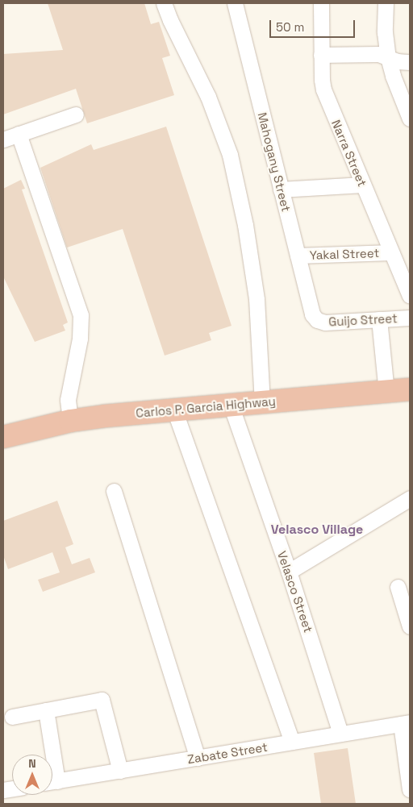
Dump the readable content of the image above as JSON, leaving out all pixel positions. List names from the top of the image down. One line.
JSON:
{"streets":{"highway":["Carlos P. Garcia Highway"],"street":["Narra Street","Mahogany Street","Yakal Street","Guijo Street","Velasco Street","Zabate Street"]},"crossings":[["Narra Street","Yakal Street"],["Mahogany Street","Yakal Street"],["Mahogany Street","Guijo Street"],["Carlos P. Garcia Highway","Velasco Street"],["Velasco Street","Zabate Street"]],"districts":["Velasco Village"],"scale_bar":"50 m","north":"top"}
